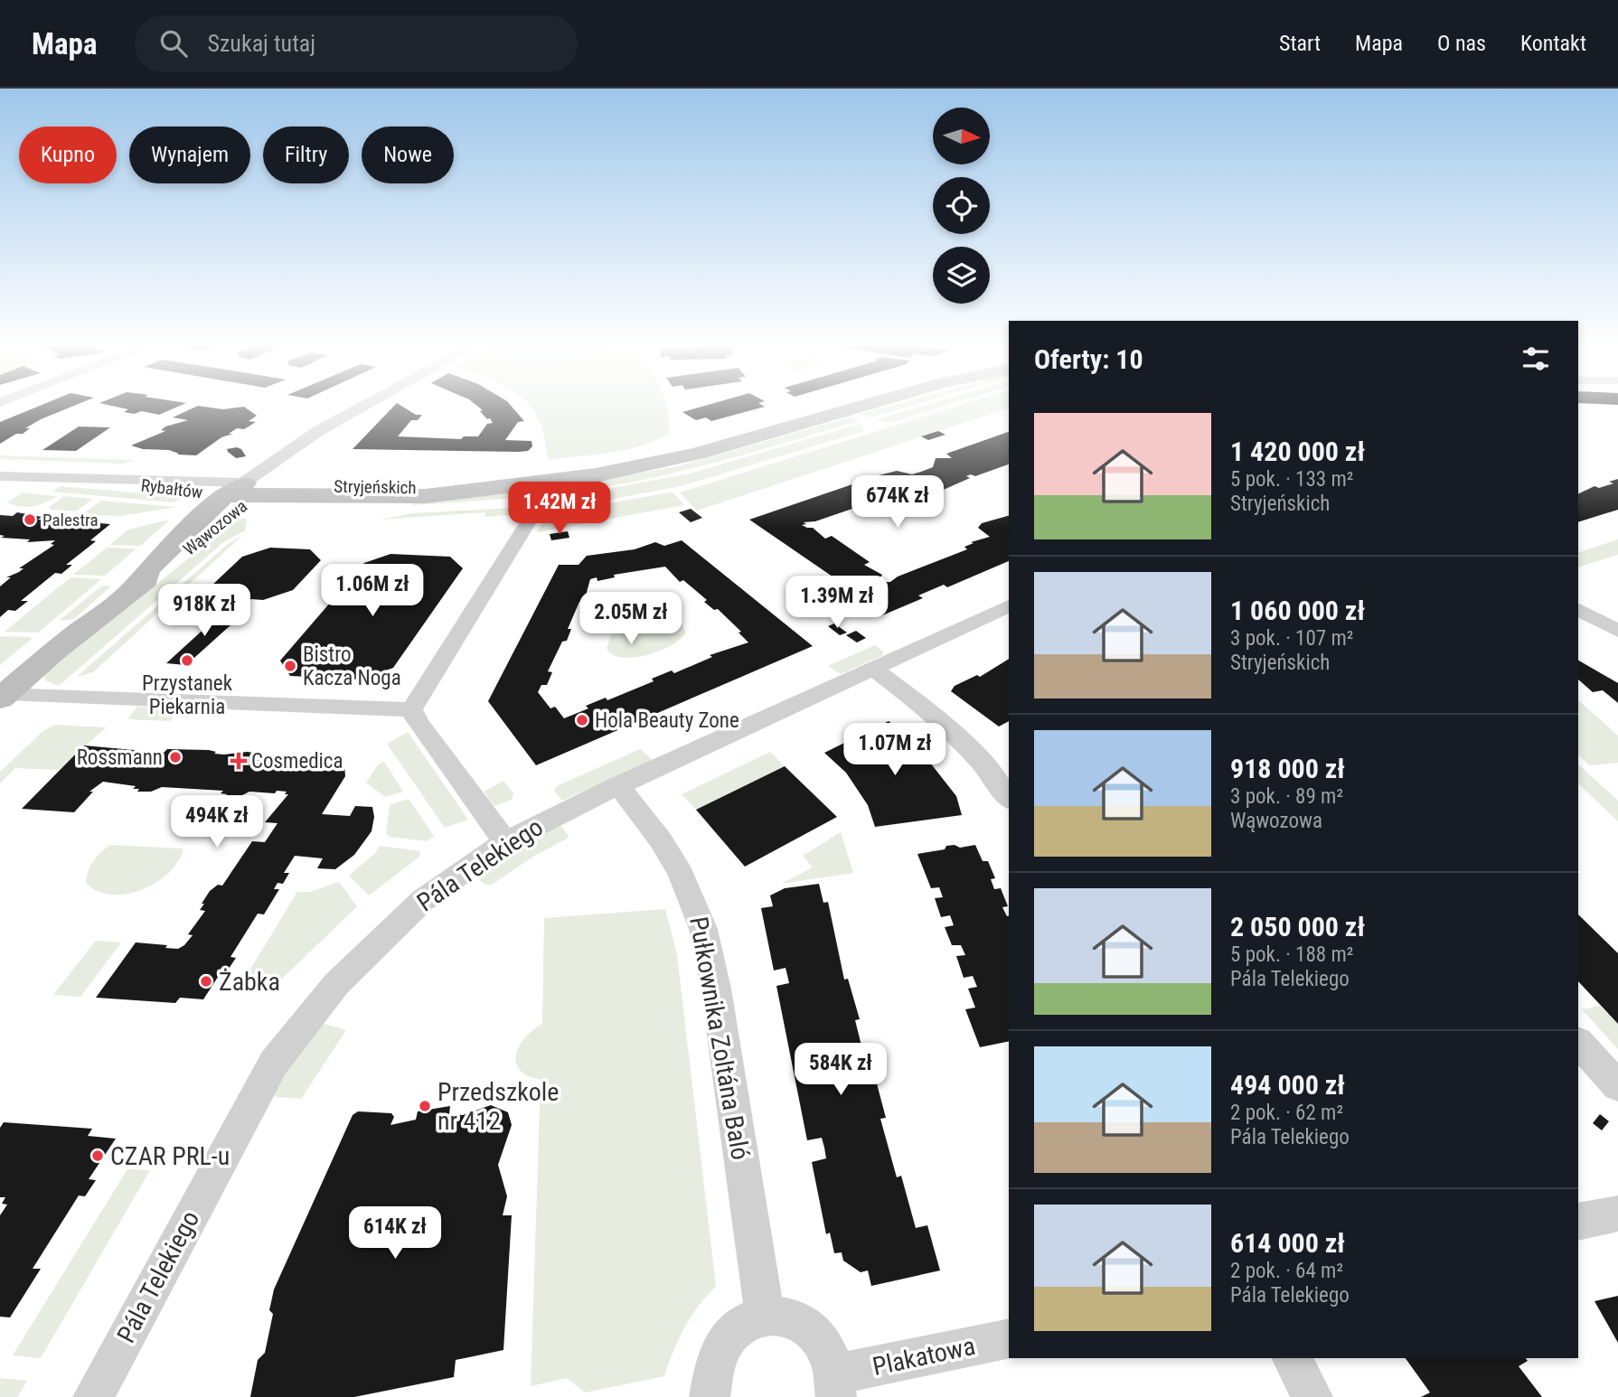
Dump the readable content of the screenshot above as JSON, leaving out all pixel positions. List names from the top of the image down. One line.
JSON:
{"streets":{"street":["Stryjeńskich","Rybałtów","Wąwozowa","Pála Telekiego","Pułkownika Zoltána Baló","Plakatowa"]},"crossings":[["Stryjeńskich","Rybałtów"],["Stryjeńskich","Wąwozowa"],["Rybałtów","Wąwozowa"],["Pála Telekiego","Pułkownika Zoltána Baló"]],"places":{"other":["Palestra","Przystanek Piekarnia","Bistro Kacza Noga","Hola Beauty Zone","Rossmann","Żabka","Przedszkole nr 412","CZAR PRL-u"],"health":["Cosmedica"]},"north":"right","page":{"header":"Mapa","search":"Szukaj tutaj","nav":["Start","Mapa","O nas","Kontakt"],"chip":["Kupno","Wynajem","Filtry","Nowe"],"heading":"Oferty: 10","list":[{"name":"1 420 000 zł","note":"5 pok. · 133 m² · Stryjeńskich"},{"name":"1 060 000 zł","note":"3 pok. · 107 m² · Stryjeńskich"},{"name":"918 000 zł","note":"3 pok. · 89 m² · Wąwozowa"},{"name":"2 050 000 zł","note":"5 pok. · 188 m² · Pála Telekiego"},{"name":"494 000 zł","note":"2 pok. · 62 m² · Pála Telekiego"},{"name":"614 000 zł","note":"2 pok. · 64 m² · Pála Telekiego"}],"price":["674K zł","1.42M zł","1.06M zł","1.39M zł","918K zł","2.05M zł","1.07M zł","494K zł","584K zł","614K zł"]}}
